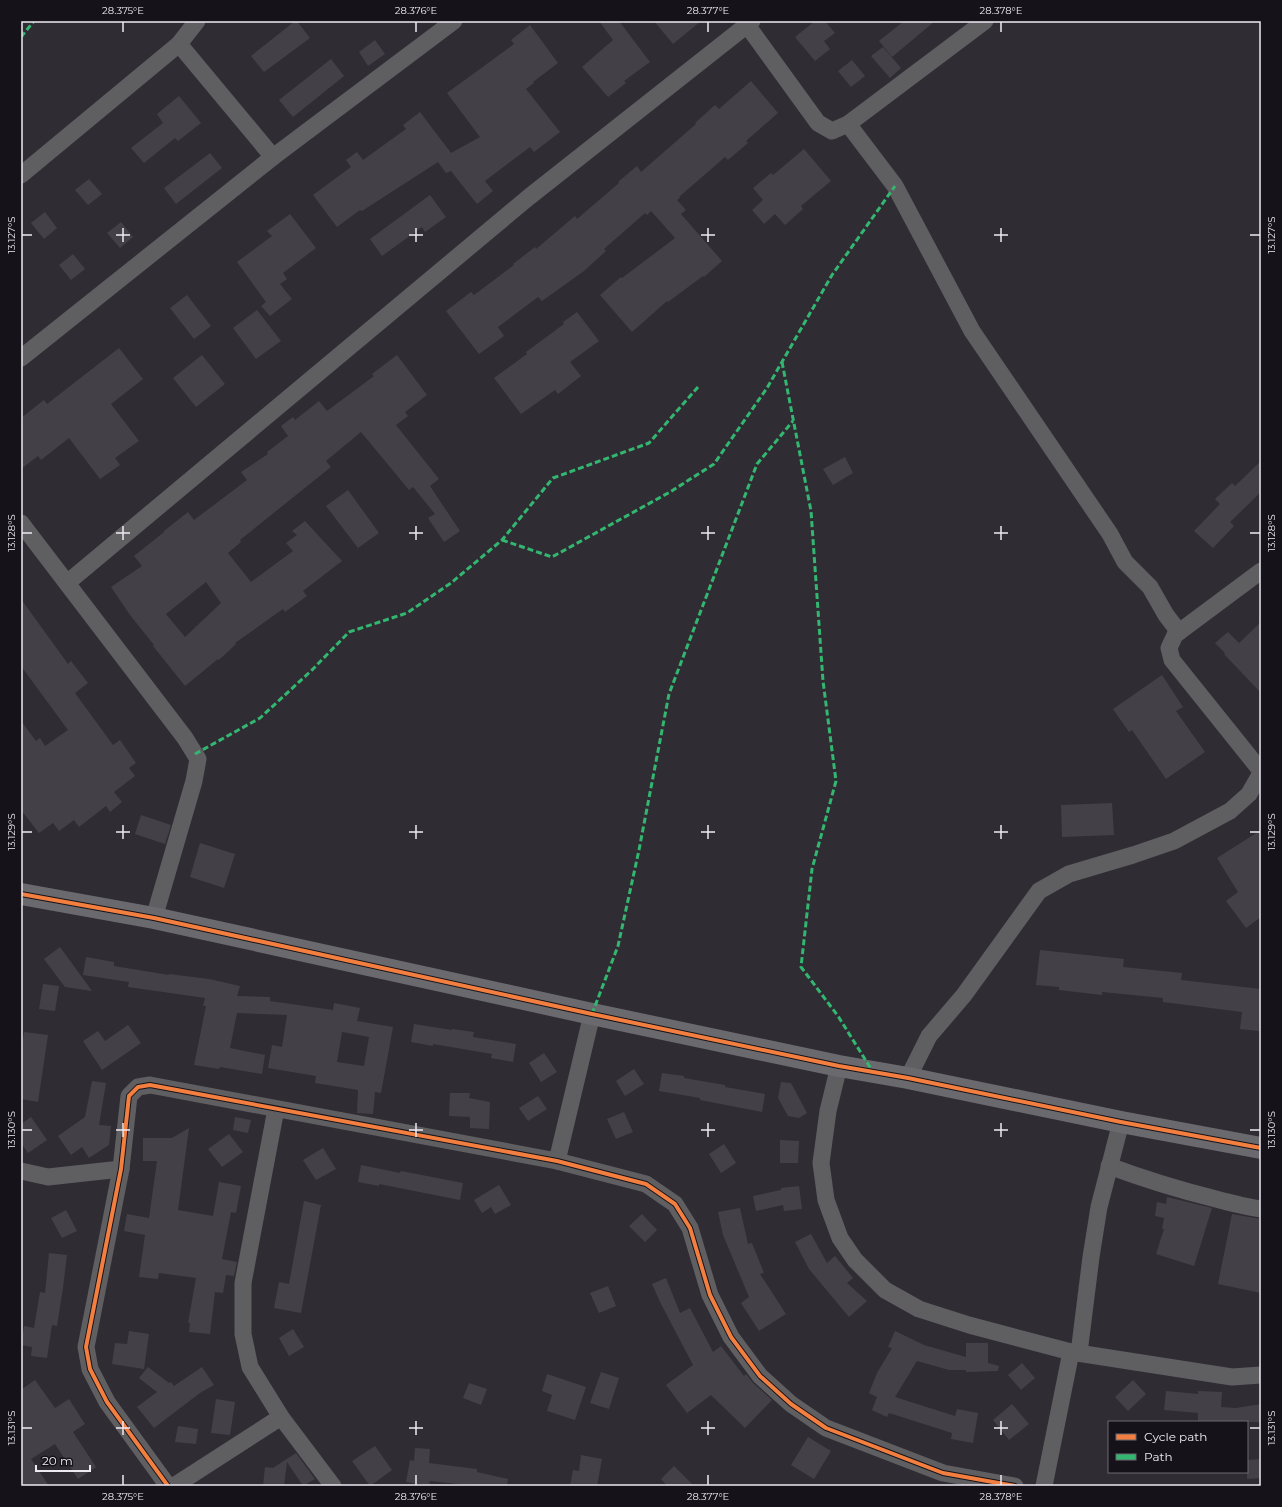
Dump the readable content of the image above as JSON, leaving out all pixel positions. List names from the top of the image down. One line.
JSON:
{"legend":["Cycle path","Path"],"scale_bar":"20 m","coordinates":["28.375°E","28.376°E","28.377°E","28.378°E","13.127°S","13.128°S","13.129°S","13.130°S","13.131°S"]}
